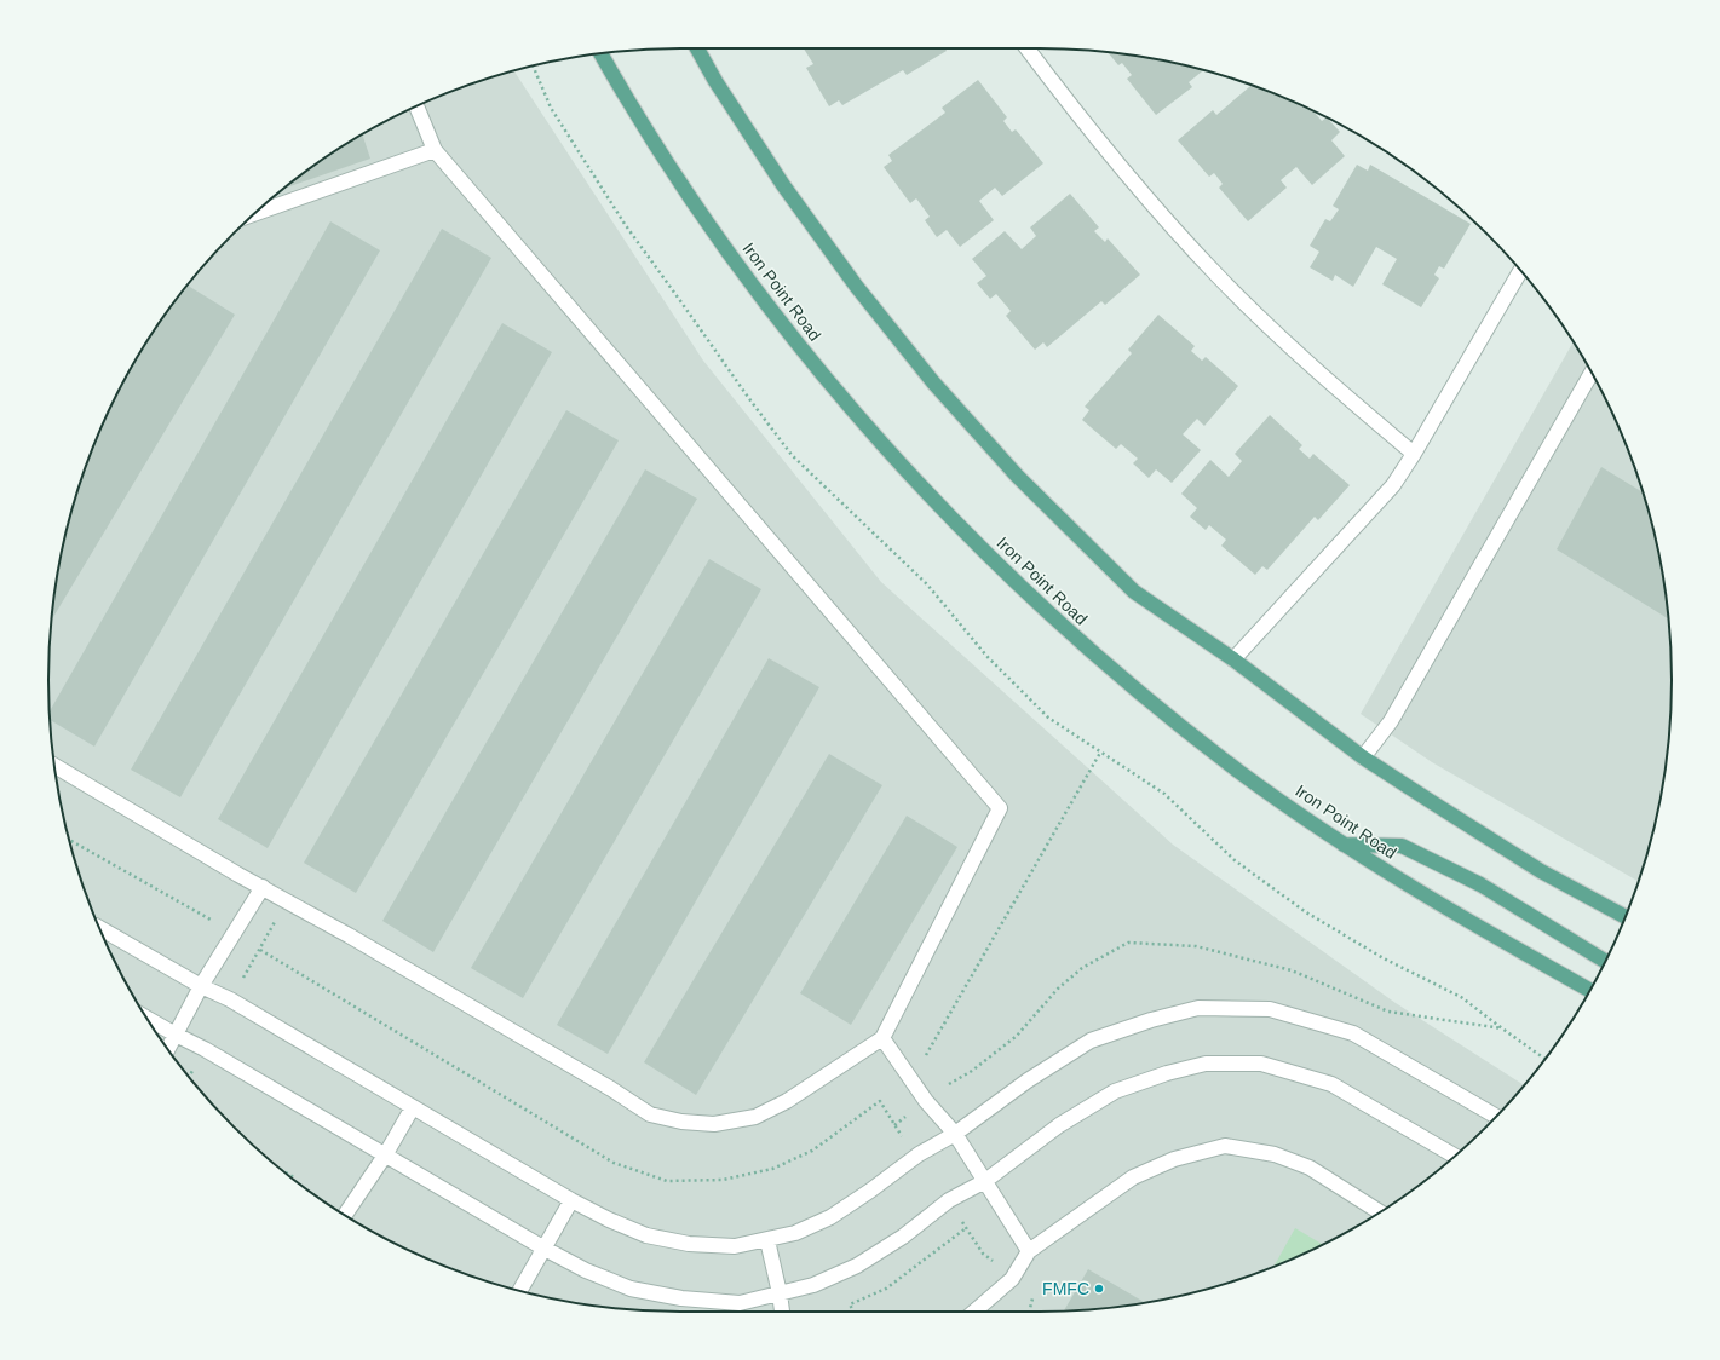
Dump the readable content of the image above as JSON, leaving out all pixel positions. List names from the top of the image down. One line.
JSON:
{"streets":{"main road":["Iron Point Road"]},"places":["FMFC"]}
